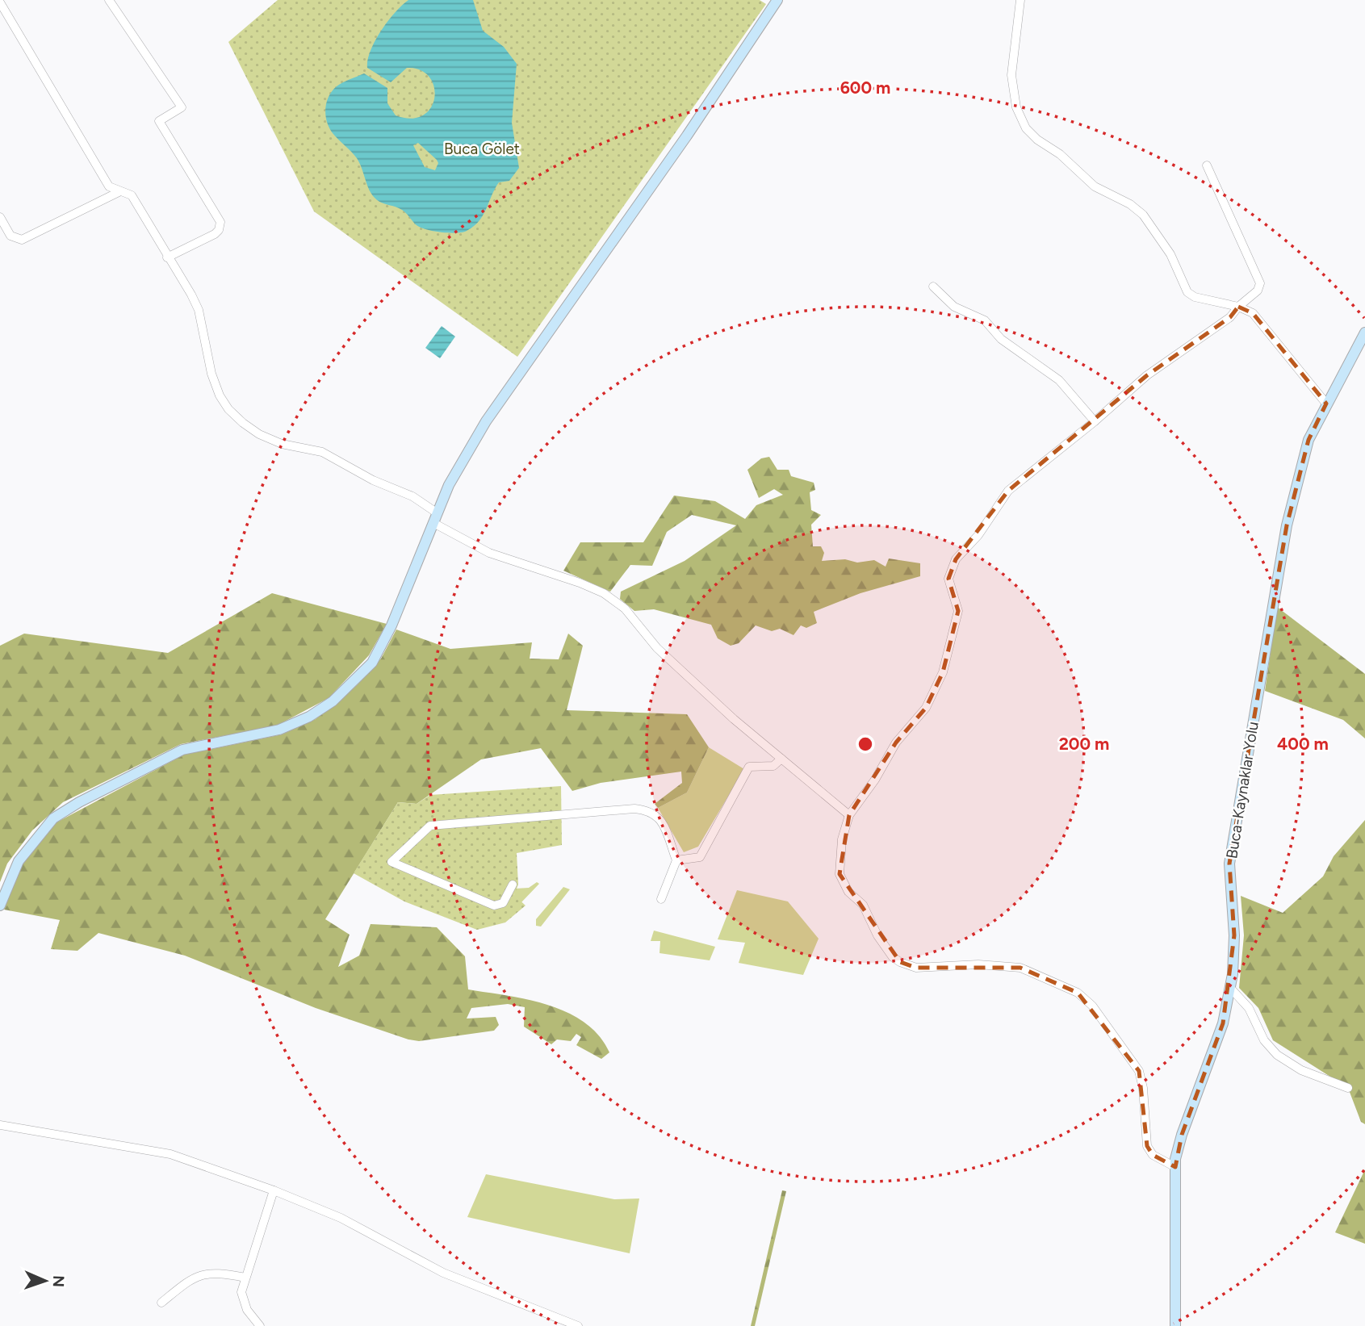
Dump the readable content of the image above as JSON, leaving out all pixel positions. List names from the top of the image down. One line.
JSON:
{"streets":{"street":["Buca-Kaynaklar Yolu"]},"parks":["Buca Gölet"],"north":"right","rings":["600 m","200 m","400 m"]}
